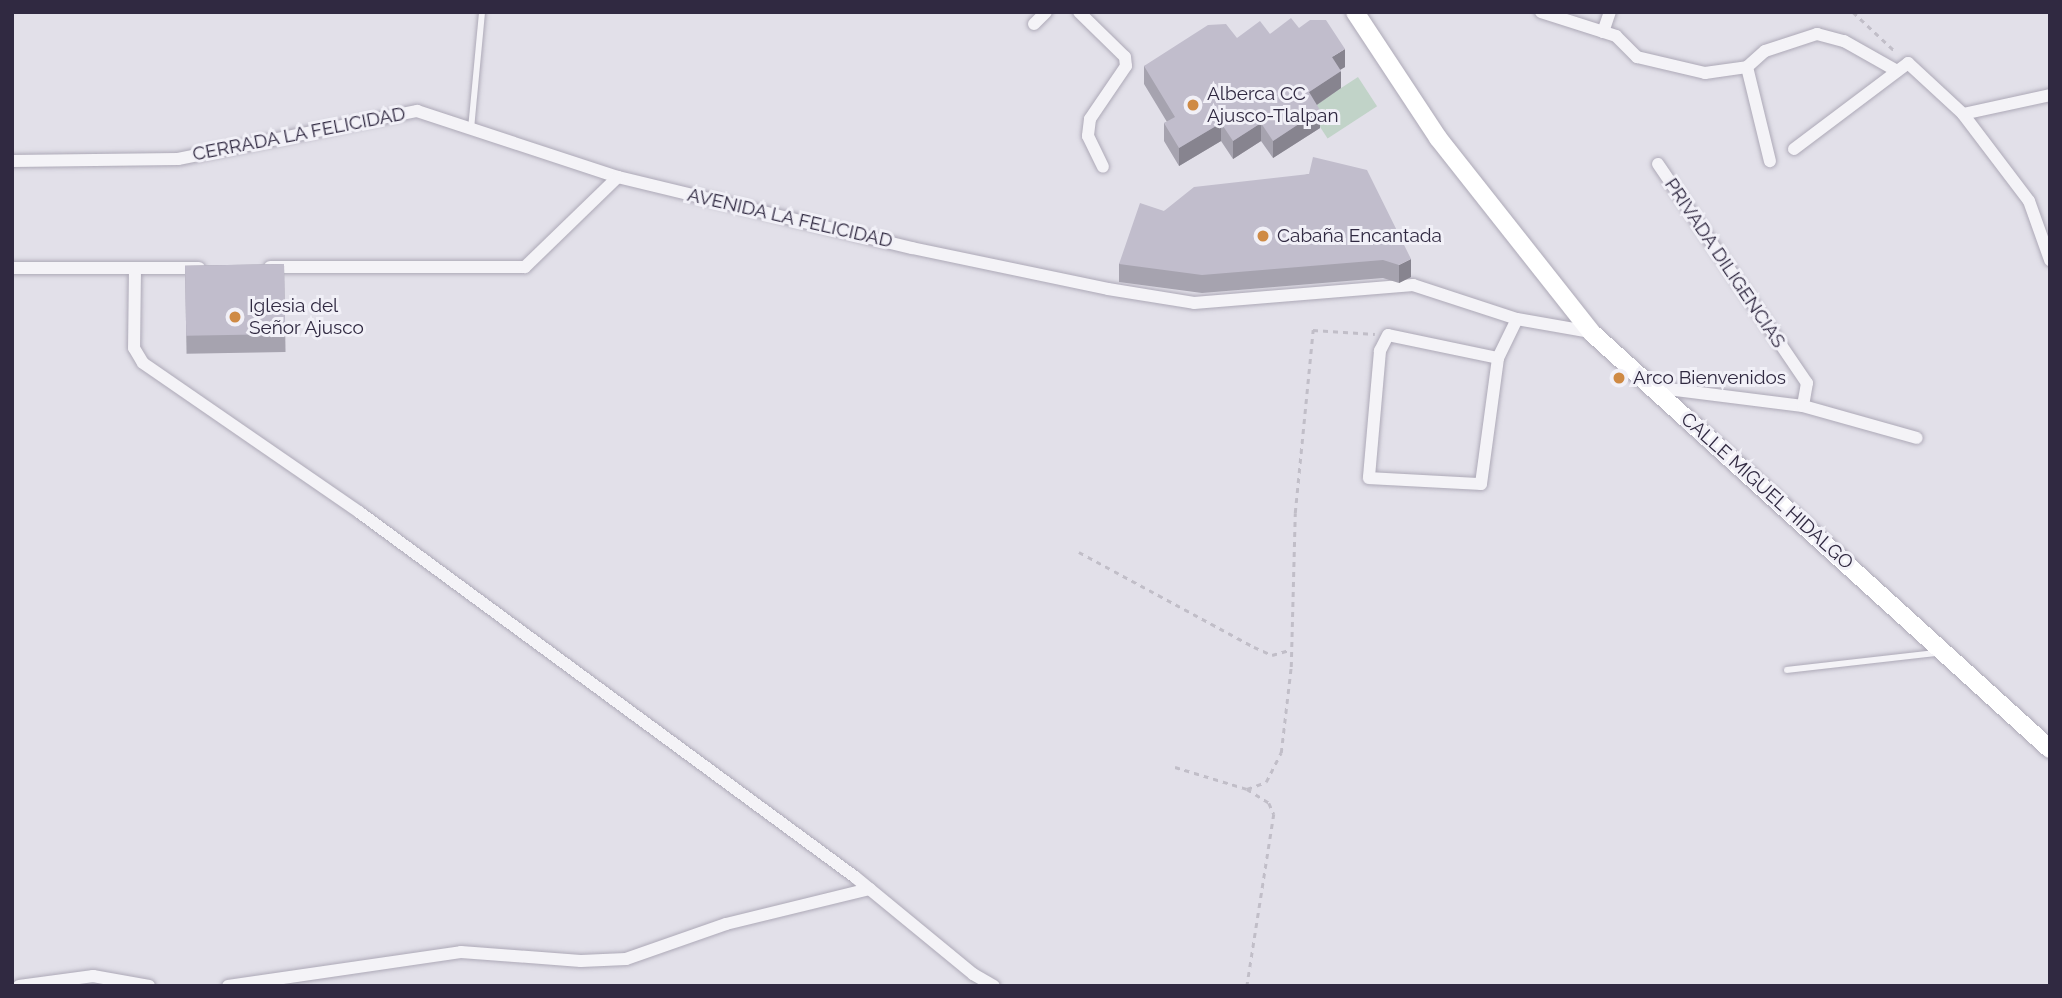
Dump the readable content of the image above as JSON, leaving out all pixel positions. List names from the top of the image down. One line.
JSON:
{"streets":{"main road":["CALLE MIGUEL HIDALGO"],"street":["CERRADA LA FELICIDAD","AVENIDA LA FELICIDAD","PRIVADA DILIGENCIAS"]},"crossings":[["CERRADA LA FELICIDAD","AVENIDA LA FELICIDAD"],["AVENIDA LA FELICIDAD","CALLE MIGUEL HIDALGO"]],"places":["Alberca CC Ajusco-Tlalpan","Cabaña Encantada","Iglesia del Señor Ajusco","Arco Bienvenidos"]}
